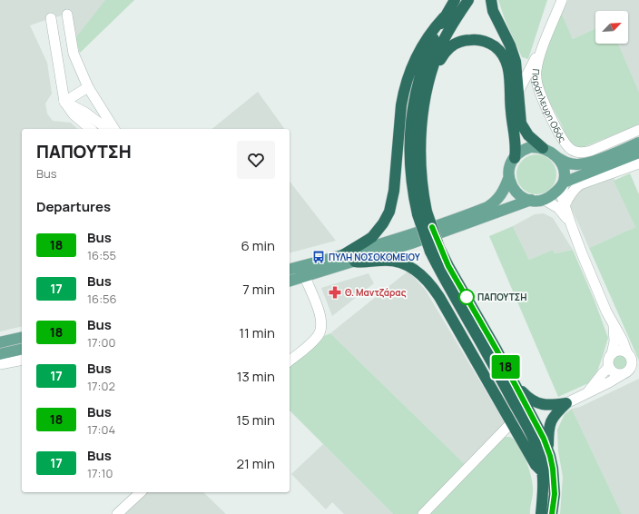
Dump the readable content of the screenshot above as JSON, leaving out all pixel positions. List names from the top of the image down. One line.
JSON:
{"streets":{"street":["Παράπλευρη Οδός"]},"places":{"bus stop":["ΠΥΛΗ ΝΟΣΟΚΟΜΕΙΟΥ"],"pharmacy":["Θ. Μαντζάρας"],"other":["ΠΑΠΟΥΤΣΗ"]},"lines":["bus line 18"],"north":"top right","page":{"on_map":"18","heading":[["ΠΑΠΟΥΤΣΗ","Bus"],"Departures"],"list":[{"mark":"18","name":"Bus","note":"16:55","value":"6 min"},{"mark":"17","name":"Bus","note":"16:56","value":"7 min"},{"mark":"18","name":"Bus","note":"17:00","value":"11 min"},{"mark":"17","name":"Bus","note":"17:02","value":"13 min"},{"mark":"18","name":"Bus","note":"17:04","value":"15 min"},{"mark":"17","name":"Bus","note":"17:10","value":"21 min"}]}}
